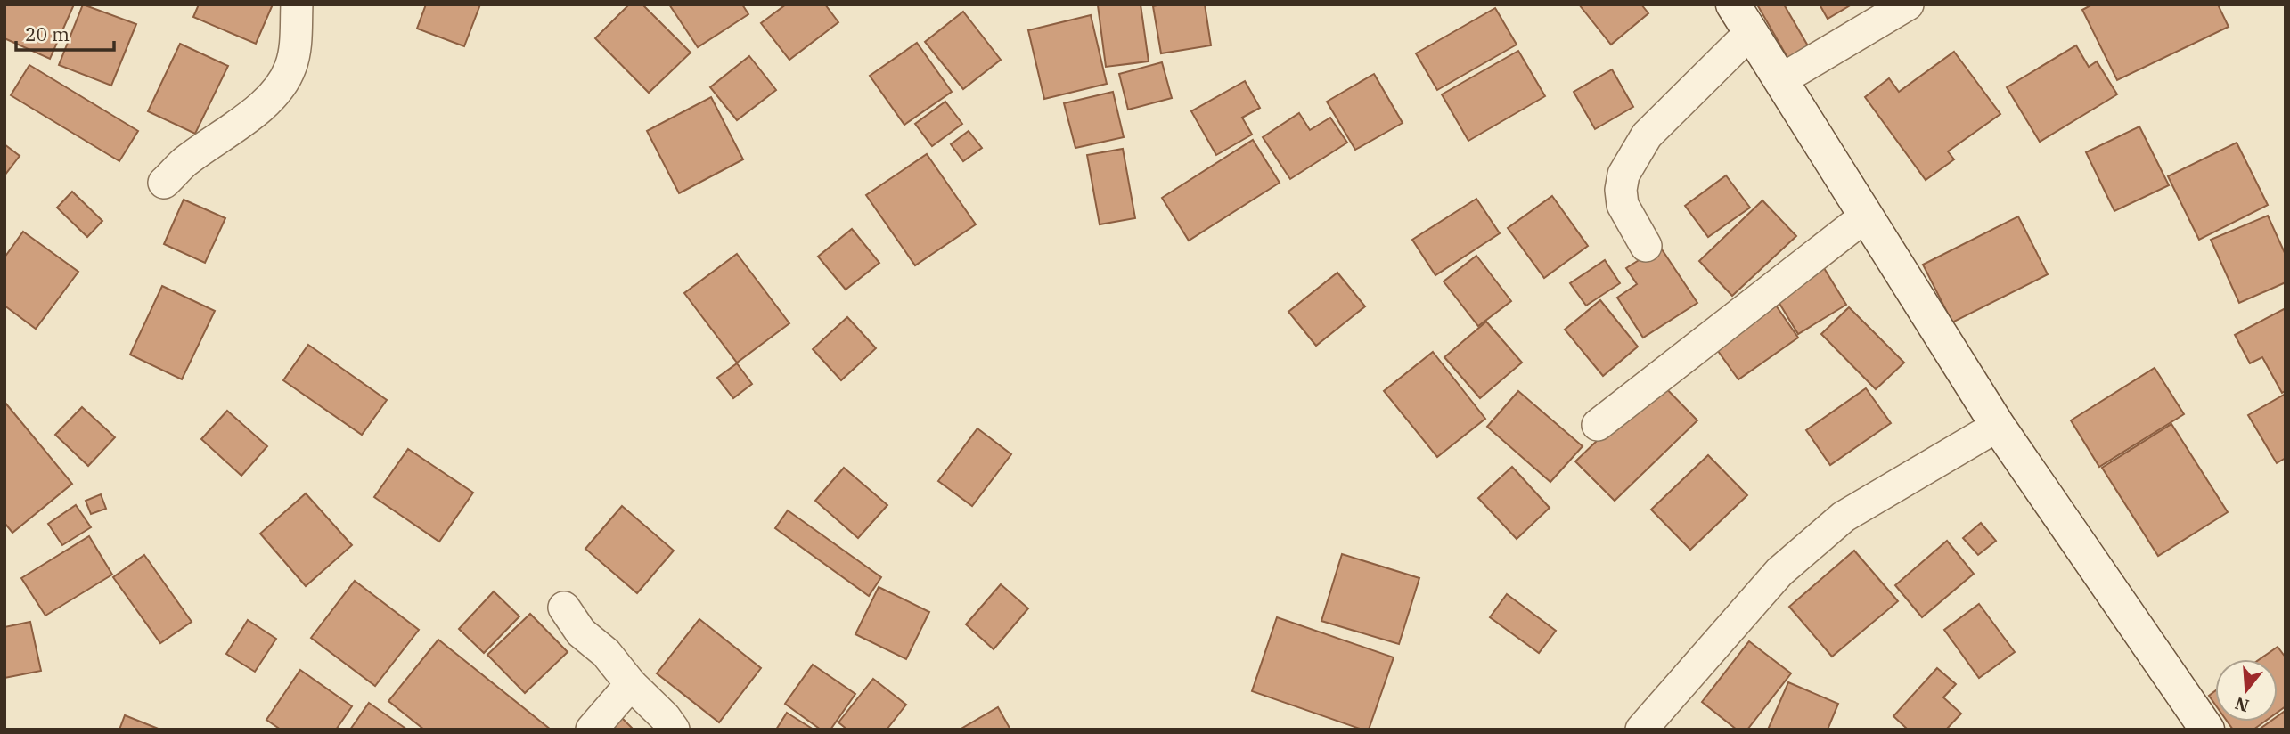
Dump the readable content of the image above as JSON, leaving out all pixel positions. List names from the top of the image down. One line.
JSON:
{"scale_bar":"20 m","north":"bottom"}
